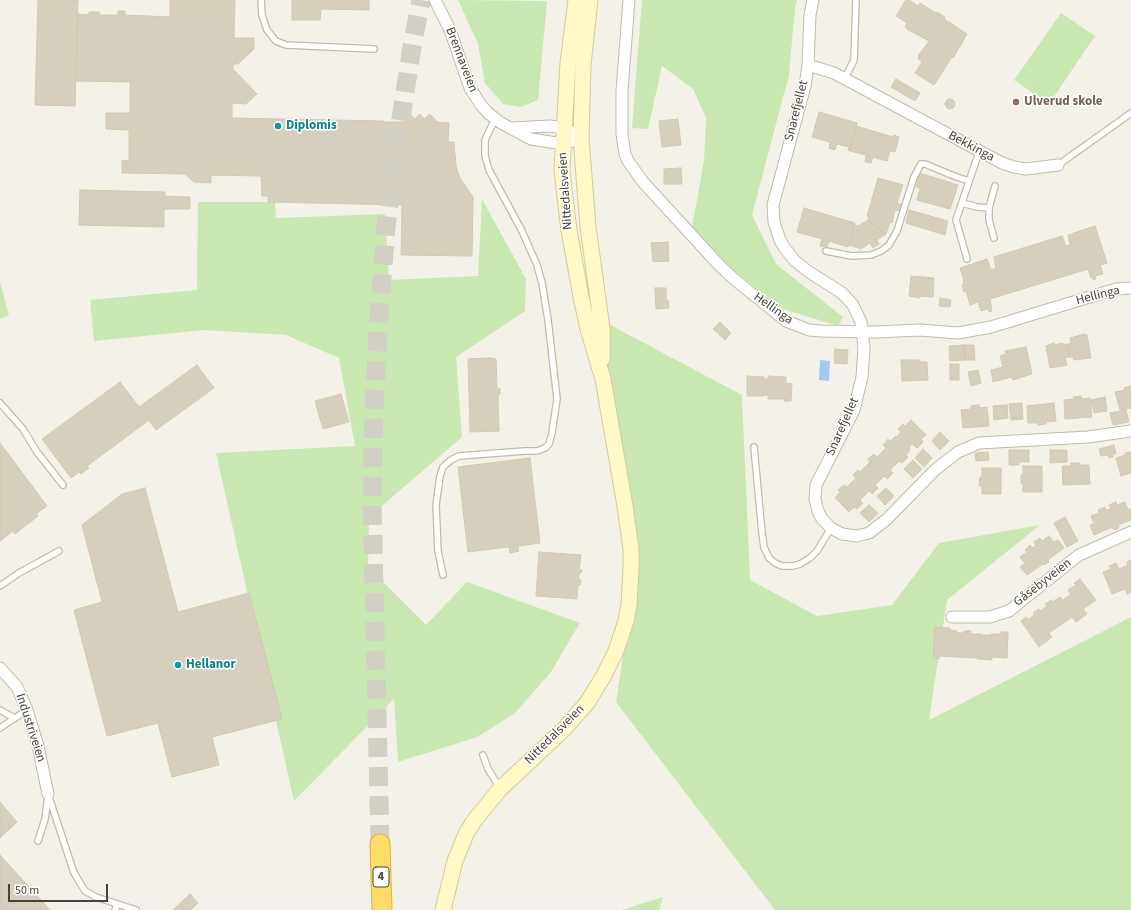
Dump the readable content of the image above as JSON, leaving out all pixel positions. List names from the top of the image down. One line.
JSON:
{"streets":{"highway":["4"],"main road":["Nittedalsveien"],"street":["Brennaveien","Snarefjellet","Bekkinga","Hellinga","Gåsebyveien","Industriveien"]},"crossings":[["Brennaveien","Nittedalsveien"],["Snarefjellet","Bekkinga"],["Snarefjellet","Hellinga"]],"places":["Ulverud skole","Diplomis","Hellanor"],"scale_bar":"50 m"}
